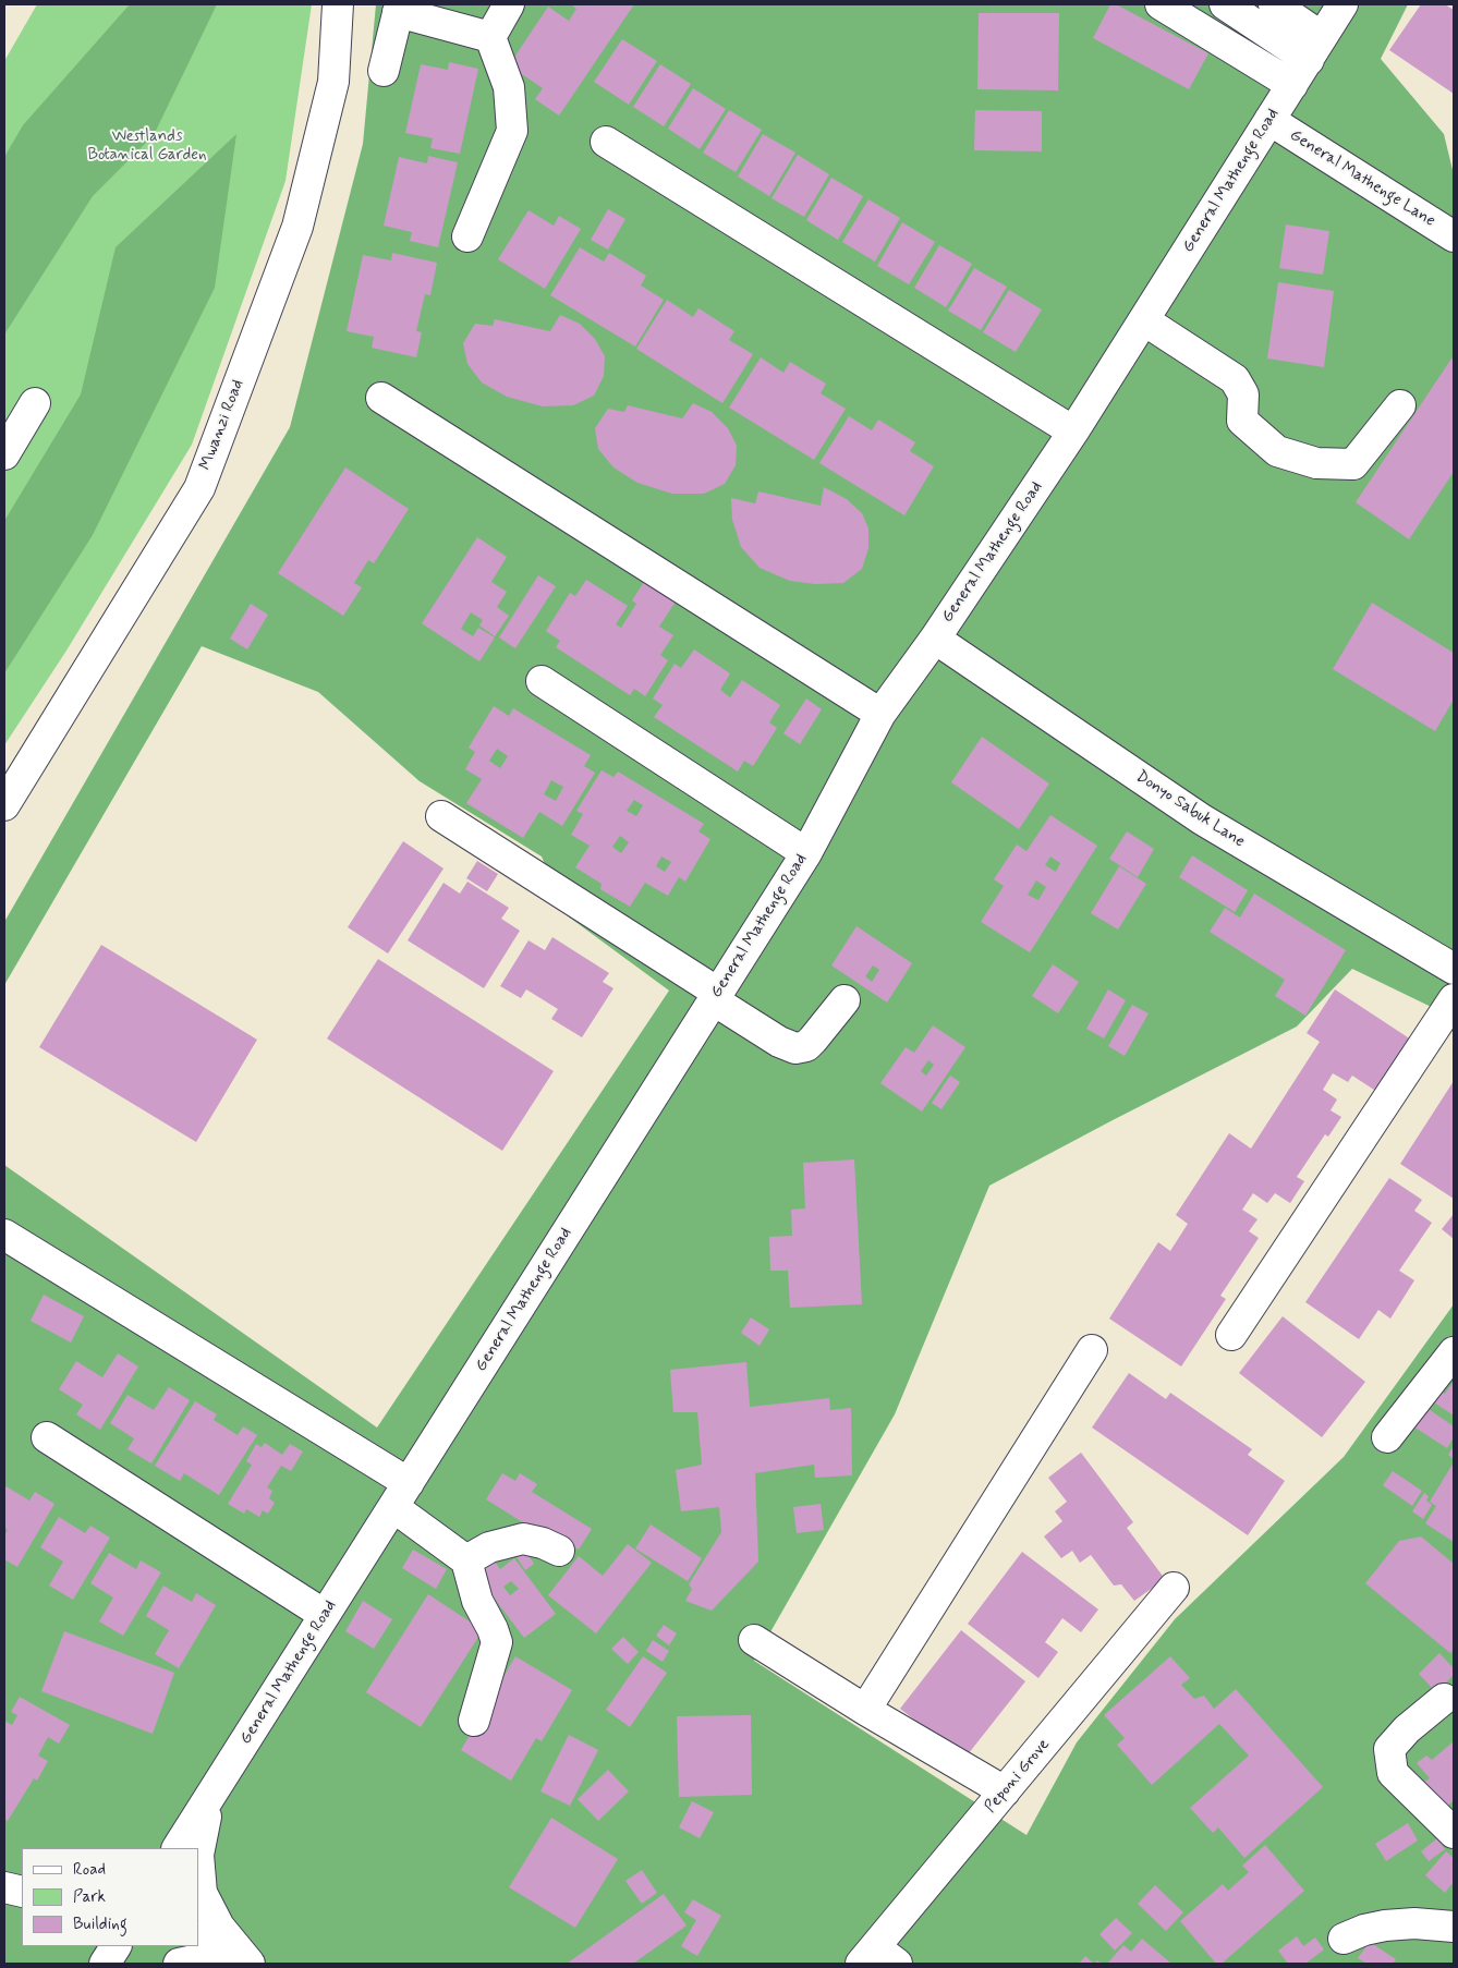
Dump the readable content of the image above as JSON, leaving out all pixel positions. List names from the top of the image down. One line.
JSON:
{"streets":{"street":["General Mathenge Lane","General Mathenge Road","Mwanzi Road","Donyo Sabuk Lane","Peponi Grove"]},"crossings":[["General Mathenge Lane","General Mathenge Road"],["General Mathenge Road","Donyo Sabuk Lane"]],"parks":["Westlands Botanical Garden"],"legend":["Road","Park","Building"]}
